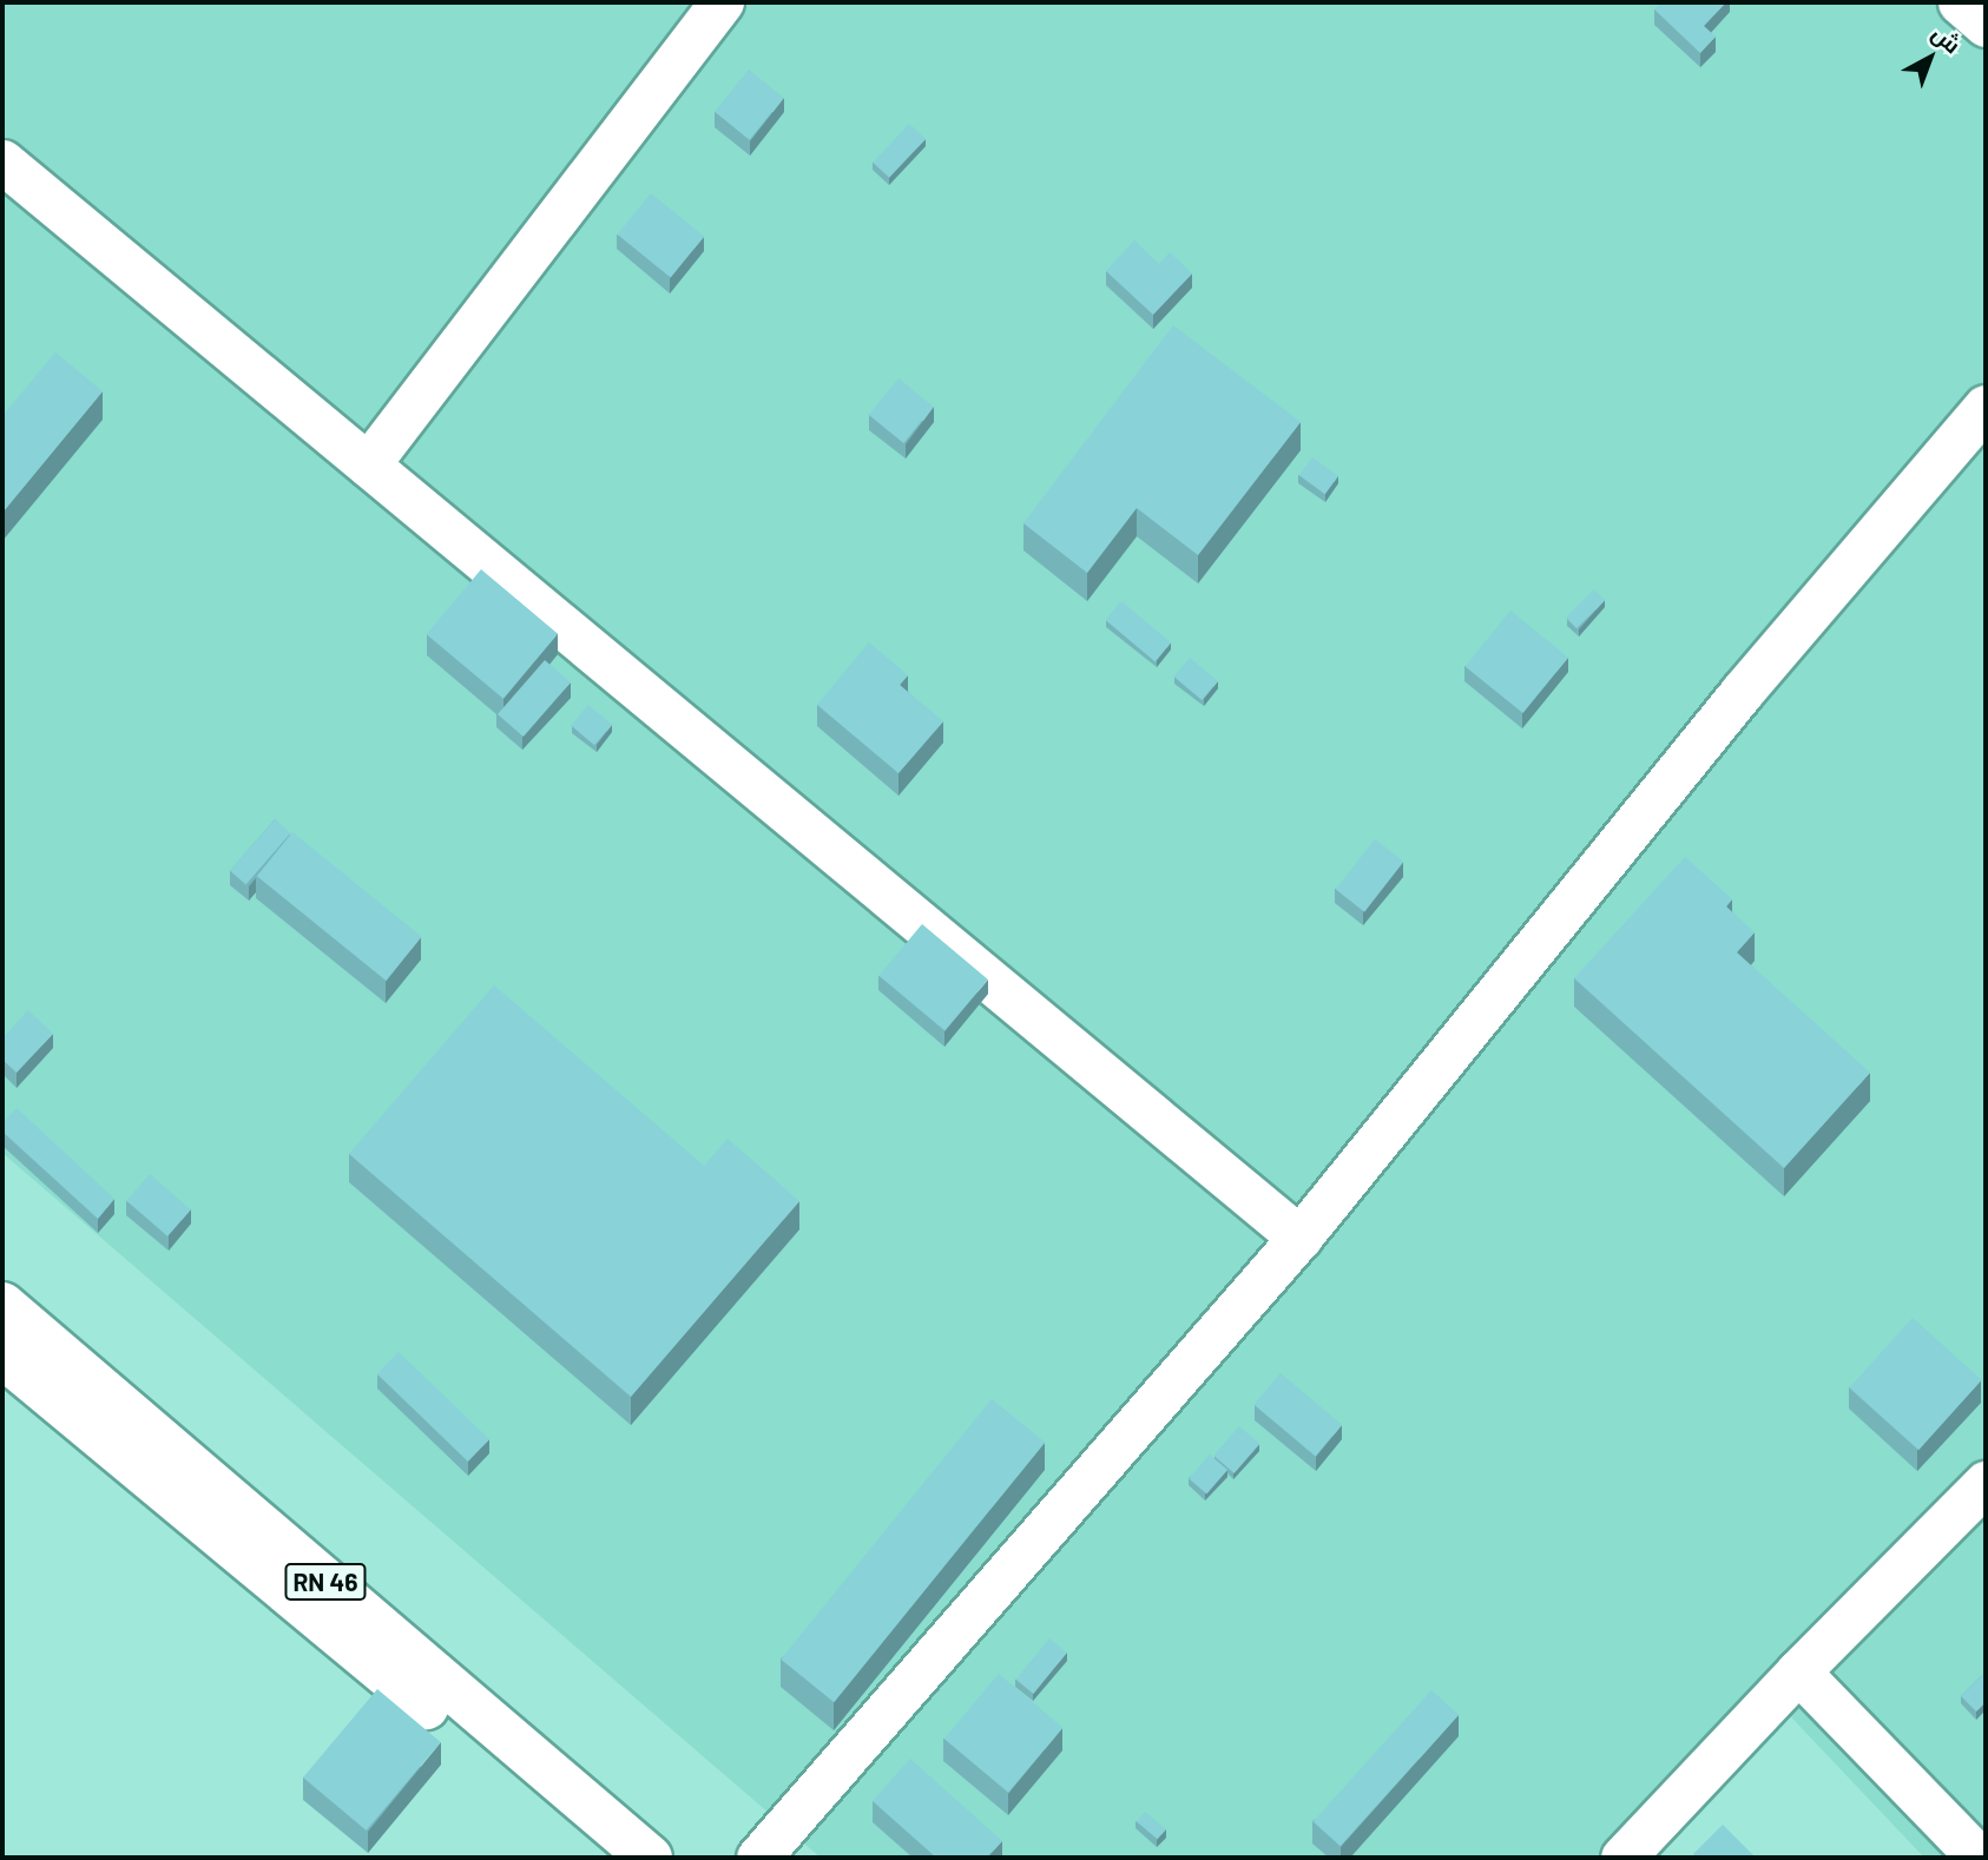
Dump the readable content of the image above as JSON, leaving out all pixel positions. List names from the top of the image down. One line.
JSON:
{"streets":{"main road":["RN 46"]},"north":"top right"}
